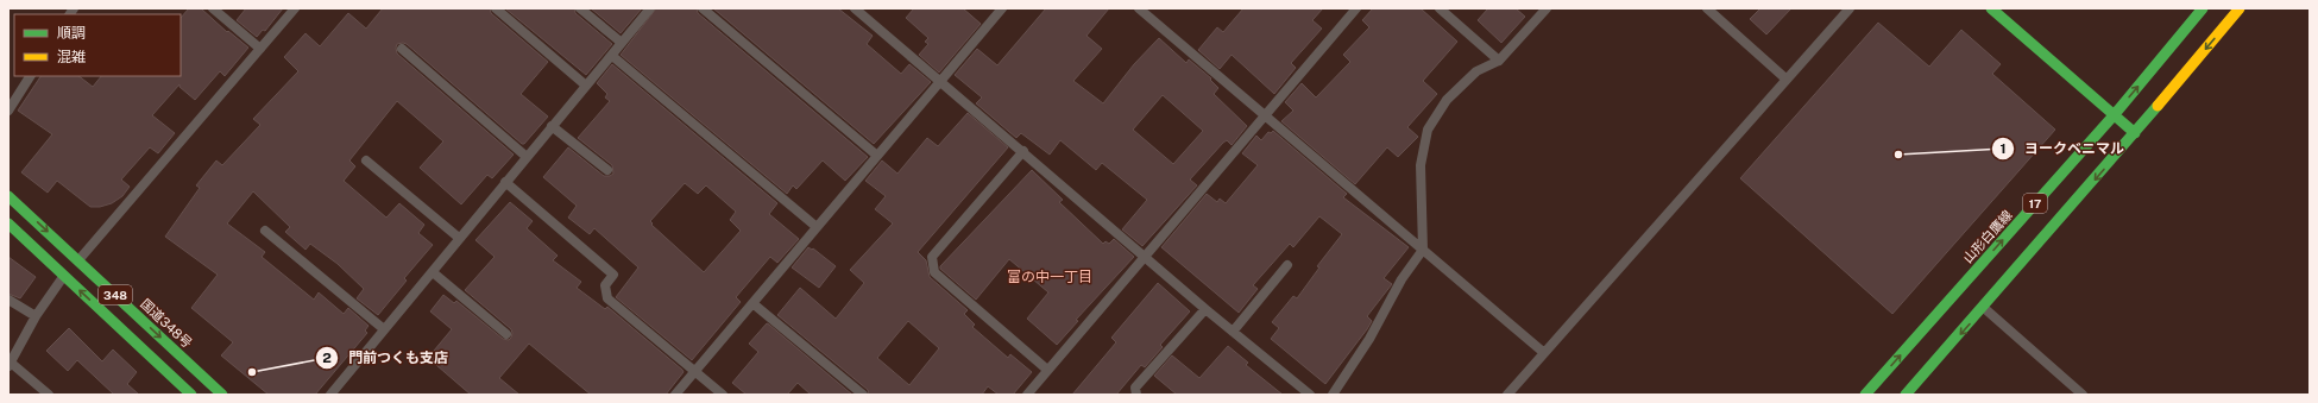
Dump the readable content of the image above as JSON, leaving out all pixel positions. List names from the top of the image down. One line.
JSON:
{"streets":{"main road":["17","山形白鷹線","348","国道348号"]},"districts":["富の中一丁目"],"places":["ヨークベニマル","門前つくも支店"],"legend":["順調","混雑"]}
